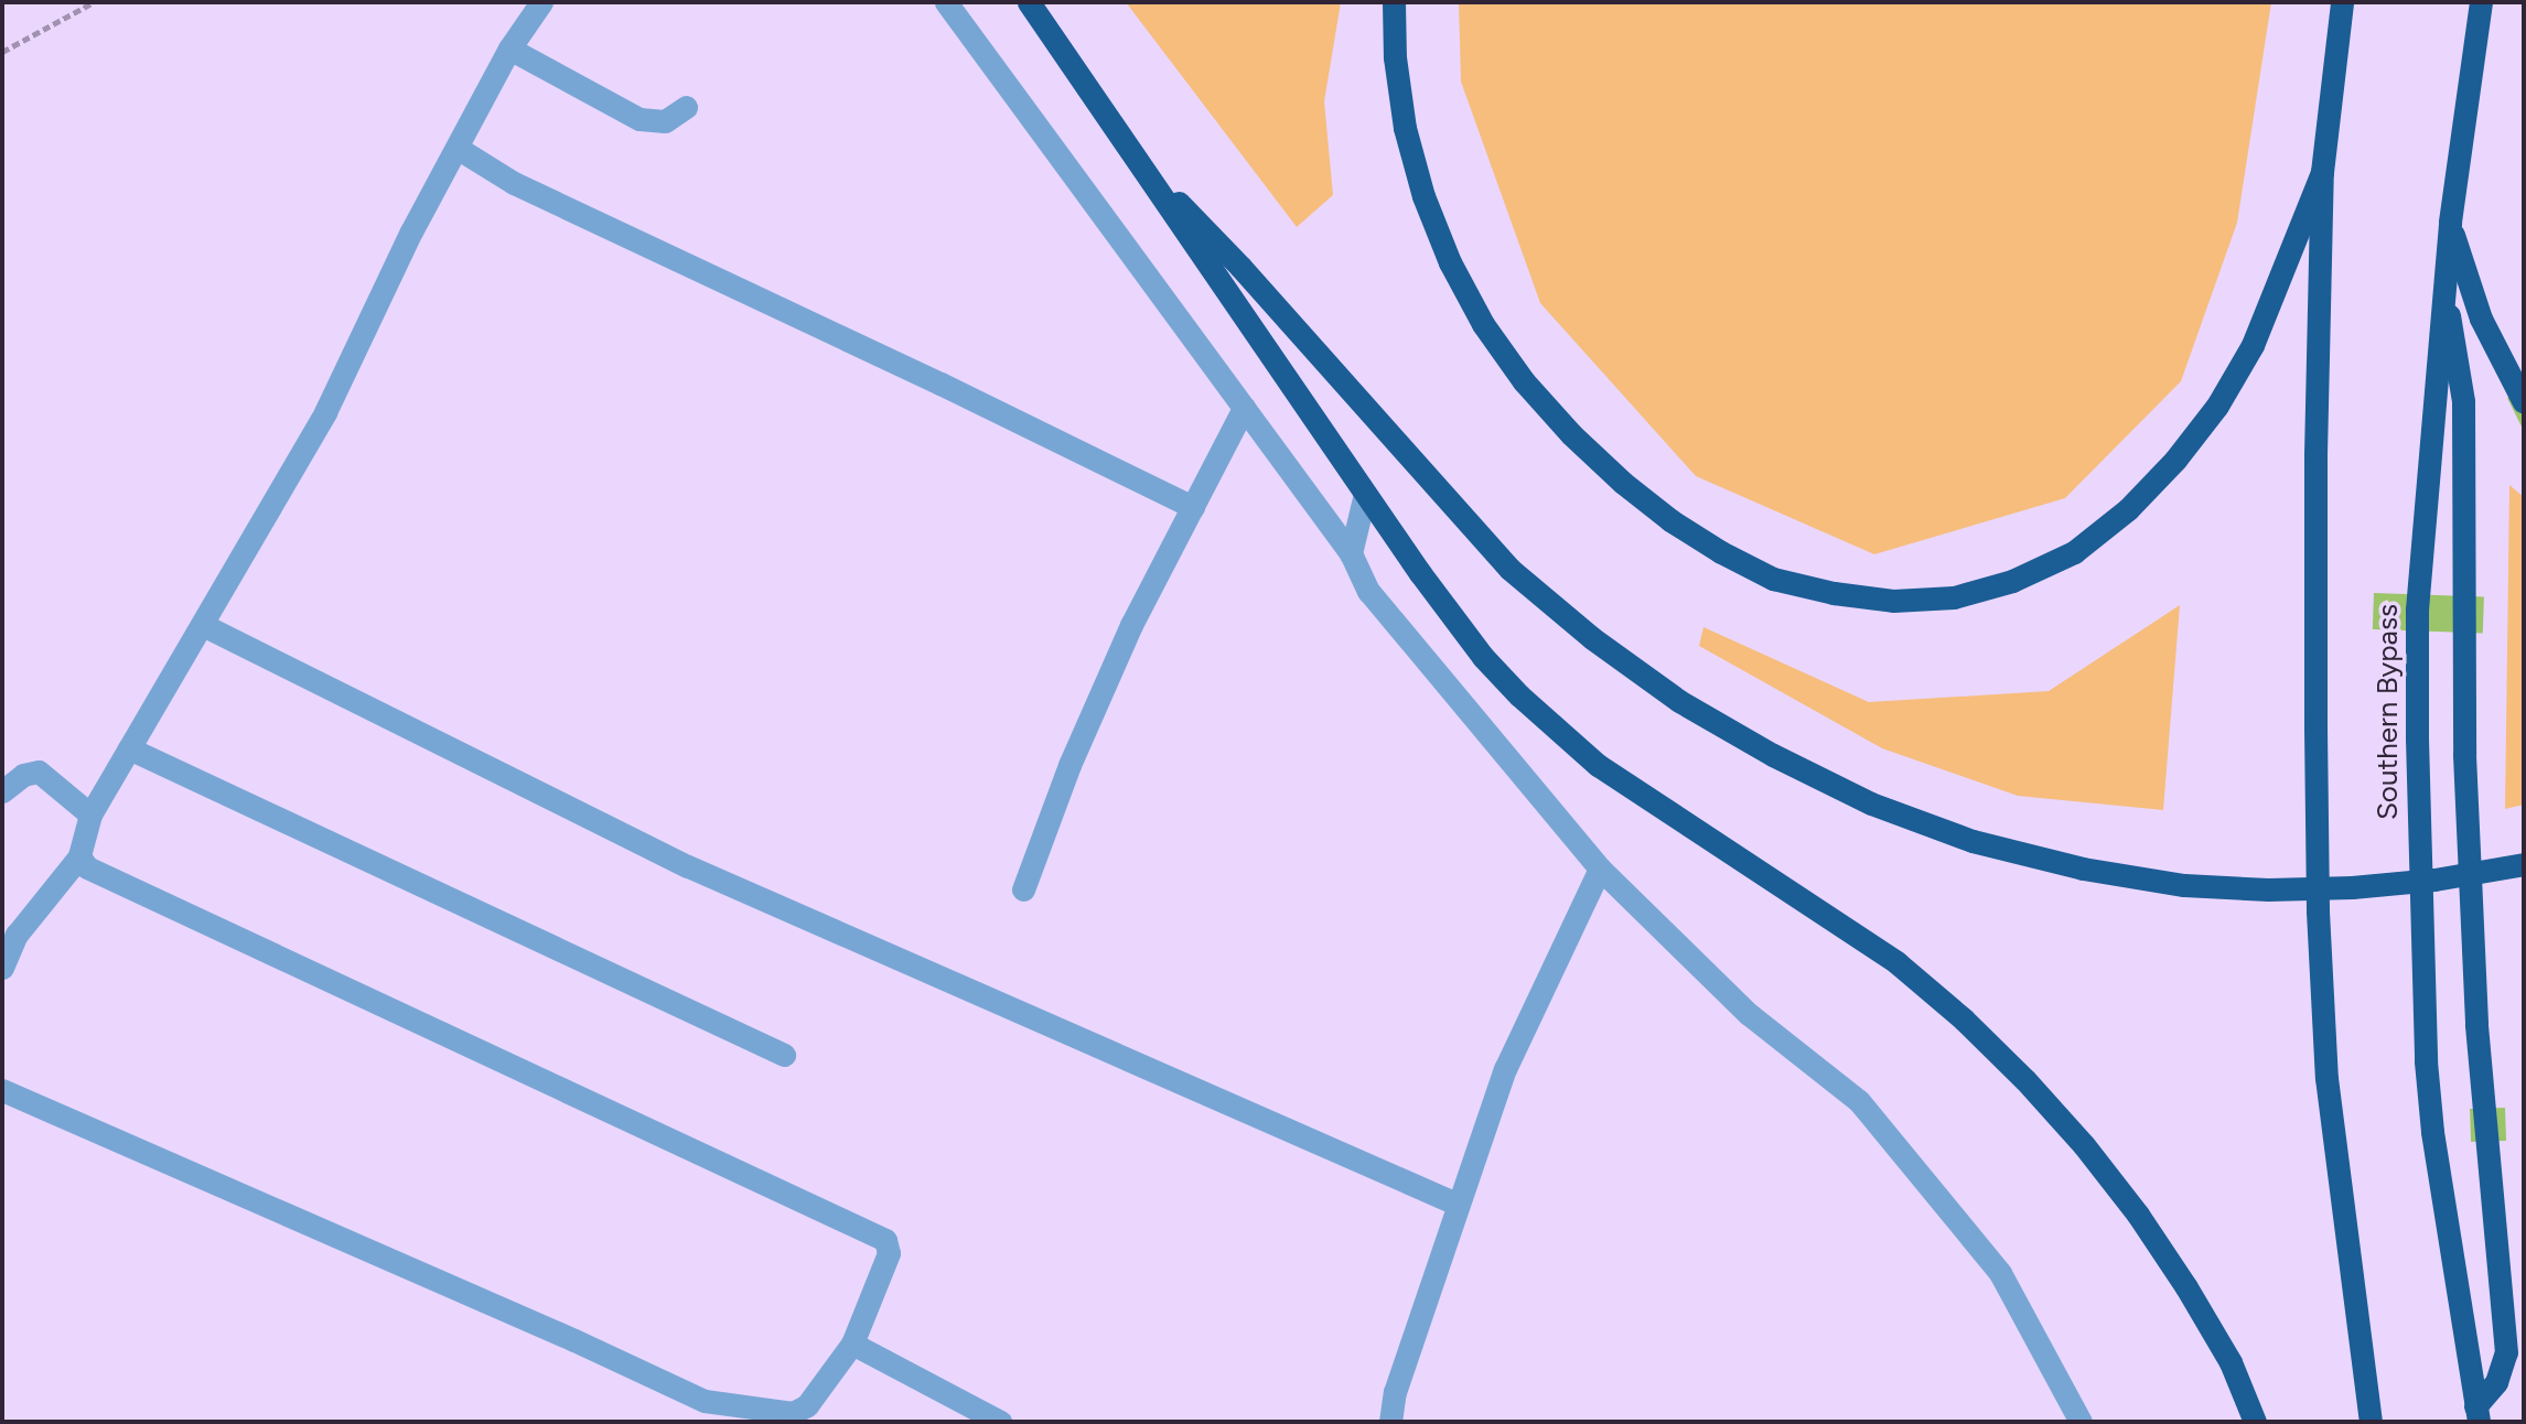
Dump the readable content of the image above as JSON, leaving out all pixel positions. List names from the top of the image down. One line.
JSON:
{"streets":{"highway":["Southern Bypass"]}}
